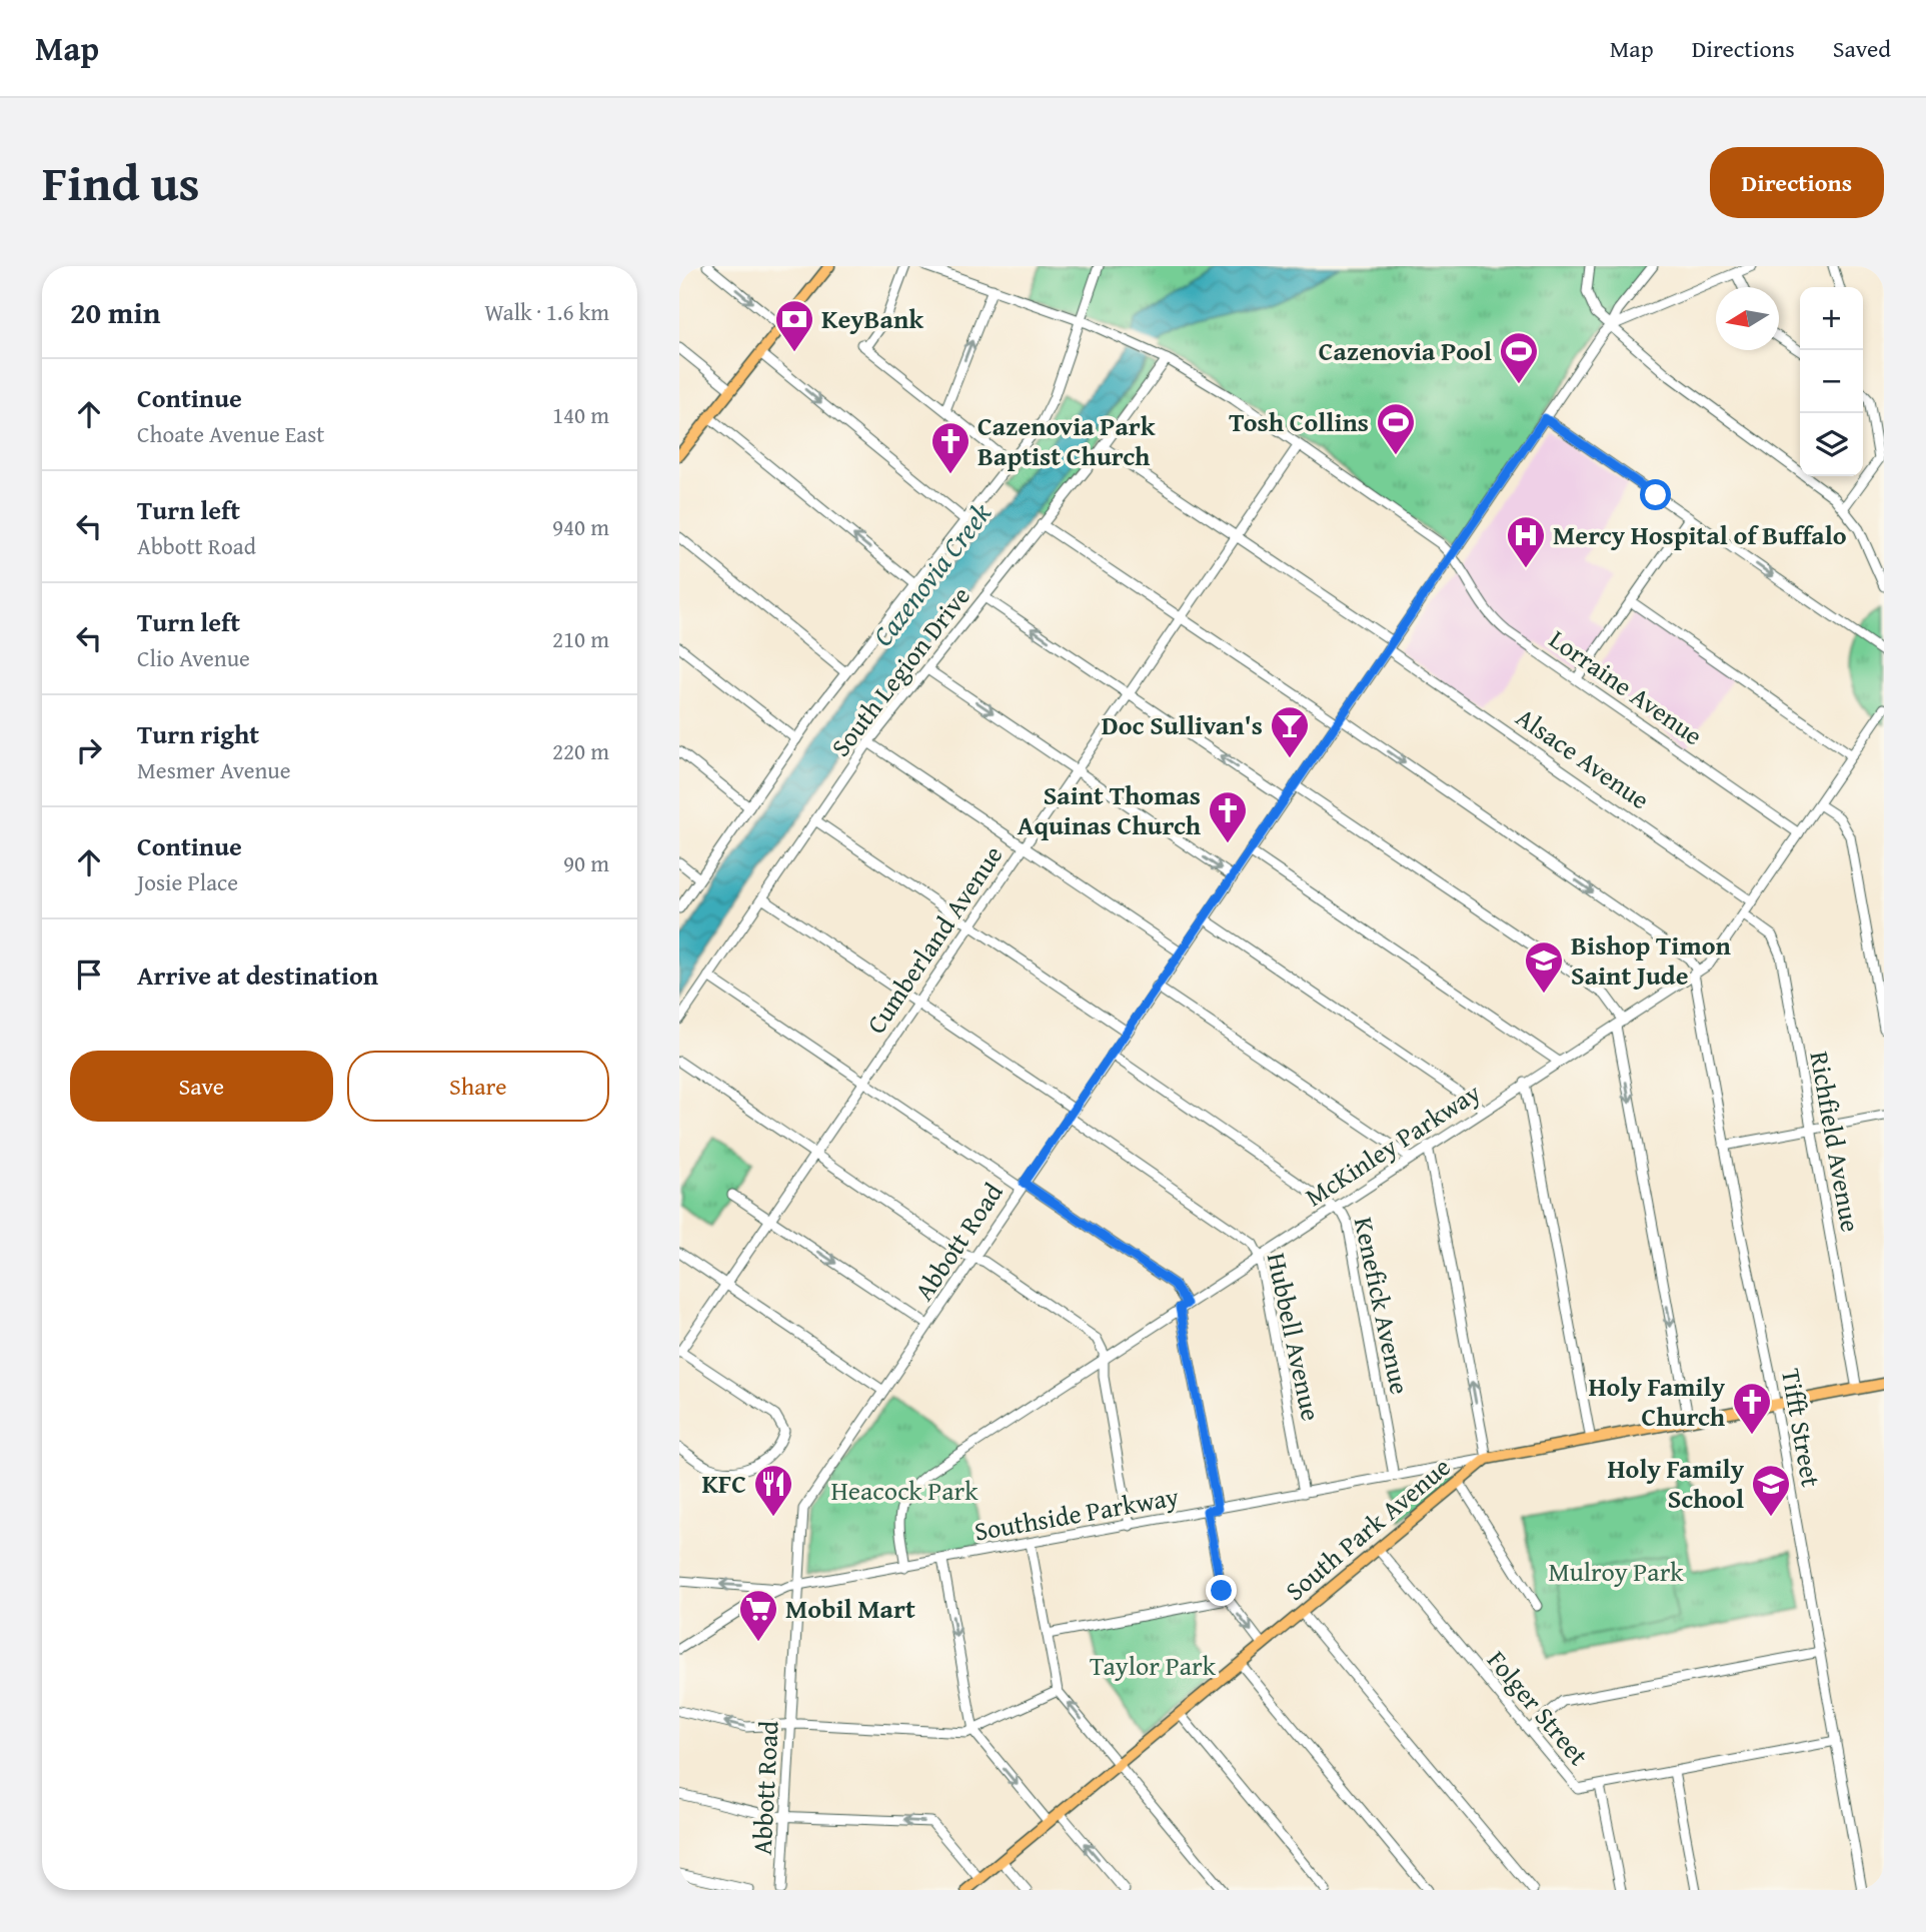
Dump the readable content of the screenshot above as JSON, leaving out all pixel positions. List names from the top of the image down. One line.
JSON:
{"streets":{"main road":["South Park Avenue"],"street":["South Legion Drive","Lorraine Avenue","Alsace Avenue","Cumberland Avenue","Richfield Avenue","McKinley Parkway","Abbott Road","Kenefick Avenue","Hubbell Avenue","Tifft Street","Southside Parkway","Folger Street"]},"crossings":[["South Legion Drive","Alsace Avenue"],["South Legion Drive","Hubbell Avenue"],["Lorraine Avenue","McKinley Parkway"],["Lorraine Avenue","Abbott Road"],["Alsace Avenue","Cumberland Avenue"],["Alsace Avenue","McKinley Parkway"],["Alsace Avenue","Abbott Road"],["Cumberland Avenue","Hubbell Avenue"],["Richfield Avenue","McKinley Parkway"],["Richfield Avenue","South Park Avenue"],["McKinley Parkway","Kenefick Avenue"],["McKinley Parkway","Hubbell Avenue"],["McKinley Parkway","Tifft Street"],["McKinley Parkway","Southside Parkway"],["Abbott Road","Kenefick Avenue"],["Abbott Road","Hubbell Avenue"],["Abbott Road","Southside Parkway"],["Kenefick Avenue","Southside Parkway"],["Hubbell Avenue","Southside Parkway"],["Tifft Street","South Park Avenue"],["Tifft Street","Folger Street"],["Southside Parkway","South Park Avenue"],["South Park Avenue","Folger Street"]],"water":["Cazenovia Creek"],"parks":["Heacock Park","Mulroy Park","Taylor Park"],"places":{"bank":["KeyBank"],"sports":["Cazenovia Pool","Tosh Collins"],"church":["Cazenovia Park Baptist Church","Saint Thomas Aquinas Church","Holy Family Church"],"hospital":["Mercy Hospital of Buffalo"],"bar":["Doc Sullivan's"],"school or university":["Bishop Timon Saint Jude","Holy Family School"],"restaurant":["KFC"],"supermarket":["Mobil Mart"]},"north":"left","page":{"header":"Map","nav":["Map","Directions","Saved"],"title":"Find us","buttons":["Directions",["Save","Share"]],"heading":["20 min","Walk · 1.6 km"],"map_buttons":["+","−"],"list":[["Continue","Choate Avenue East","140 m"],["Turn left","Abbott Road","940 m"],["Turn left","Clio Avenue","210 m"],["Turn right","Mesmer Avenue","220 m"],["Continue","Josie Place","90 m"],"Arrive at destination"]}}
